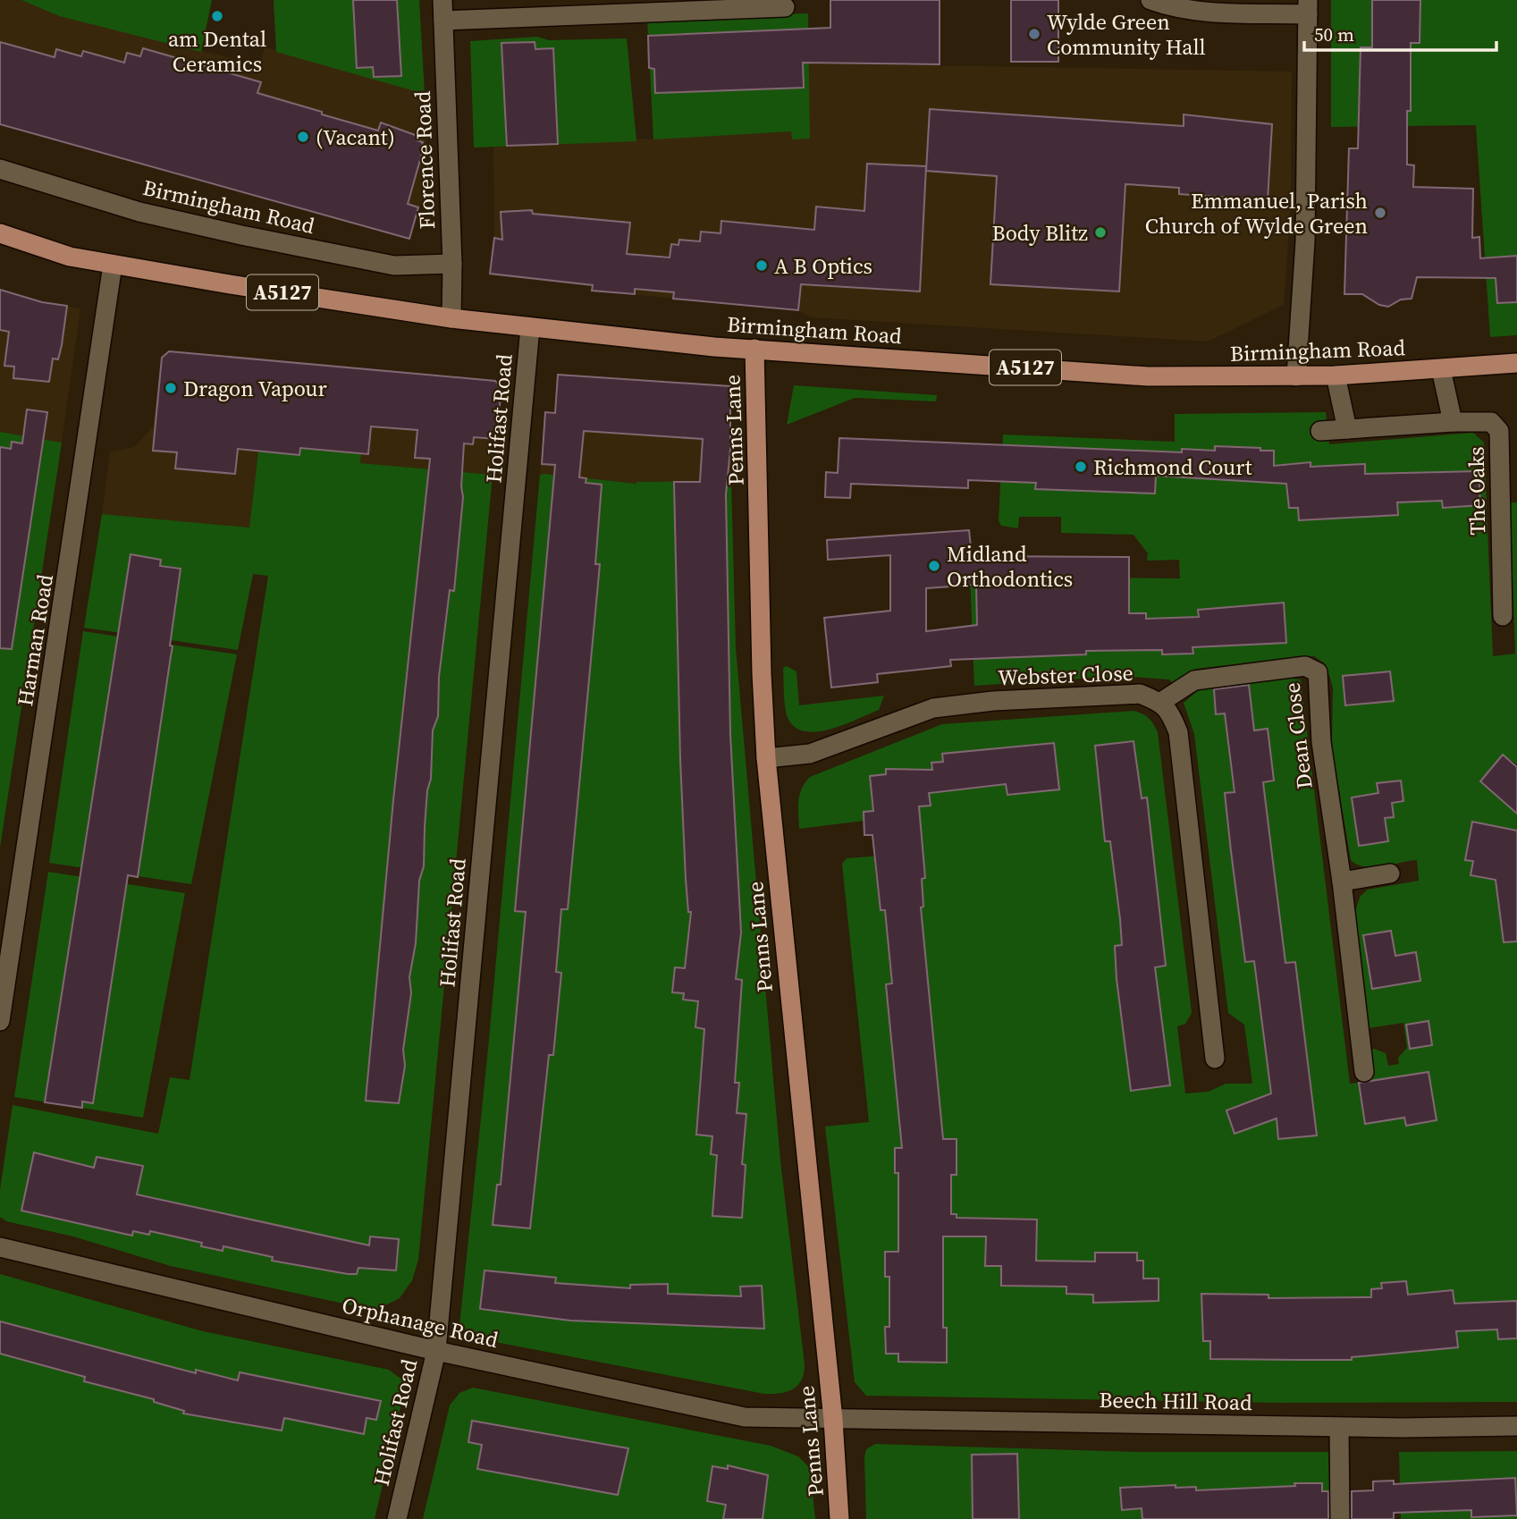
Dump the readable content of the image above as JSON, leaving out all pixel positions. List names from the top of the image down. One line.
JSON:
{"streets":{"main road":["Birmingham Road","A5127","Penns Lane"],"street":["Florence Road","Holifast Road","The Oaks","Harman Road","Webster Close","Dean Close","Orphanage Road","Beech Hill Road"]},"crossings":[["Florence Road","Birmingham Road"],["Birmingham Road","A5127"],["Birmingham Road","Holifast Road"],["Birmingham Road","Penns Lane"],["Birmingham Road","The Oaks"],["Birmingham Road","Harman Road"],["A5127","Harman Road"],["Holifast Road","Orphanage Road"],["Penns Lane","Webster Close"],["Penns Lane","Orphanage Road"],["Penns Lane","Beech Hill Road"],["Webster Close","Dean Close"],["Orphanage Road","Beech Hill Road"]],"places":["am Dental Ceramics","Wylde Green Community Hall","(Vacant)","Emmanuel, Parish Church of Wylde Green","Body Blitz","A B Optics","Dragon Vapour","Richmond Court","Midland Orthodontics"],"scale_bar":"50 m"}
